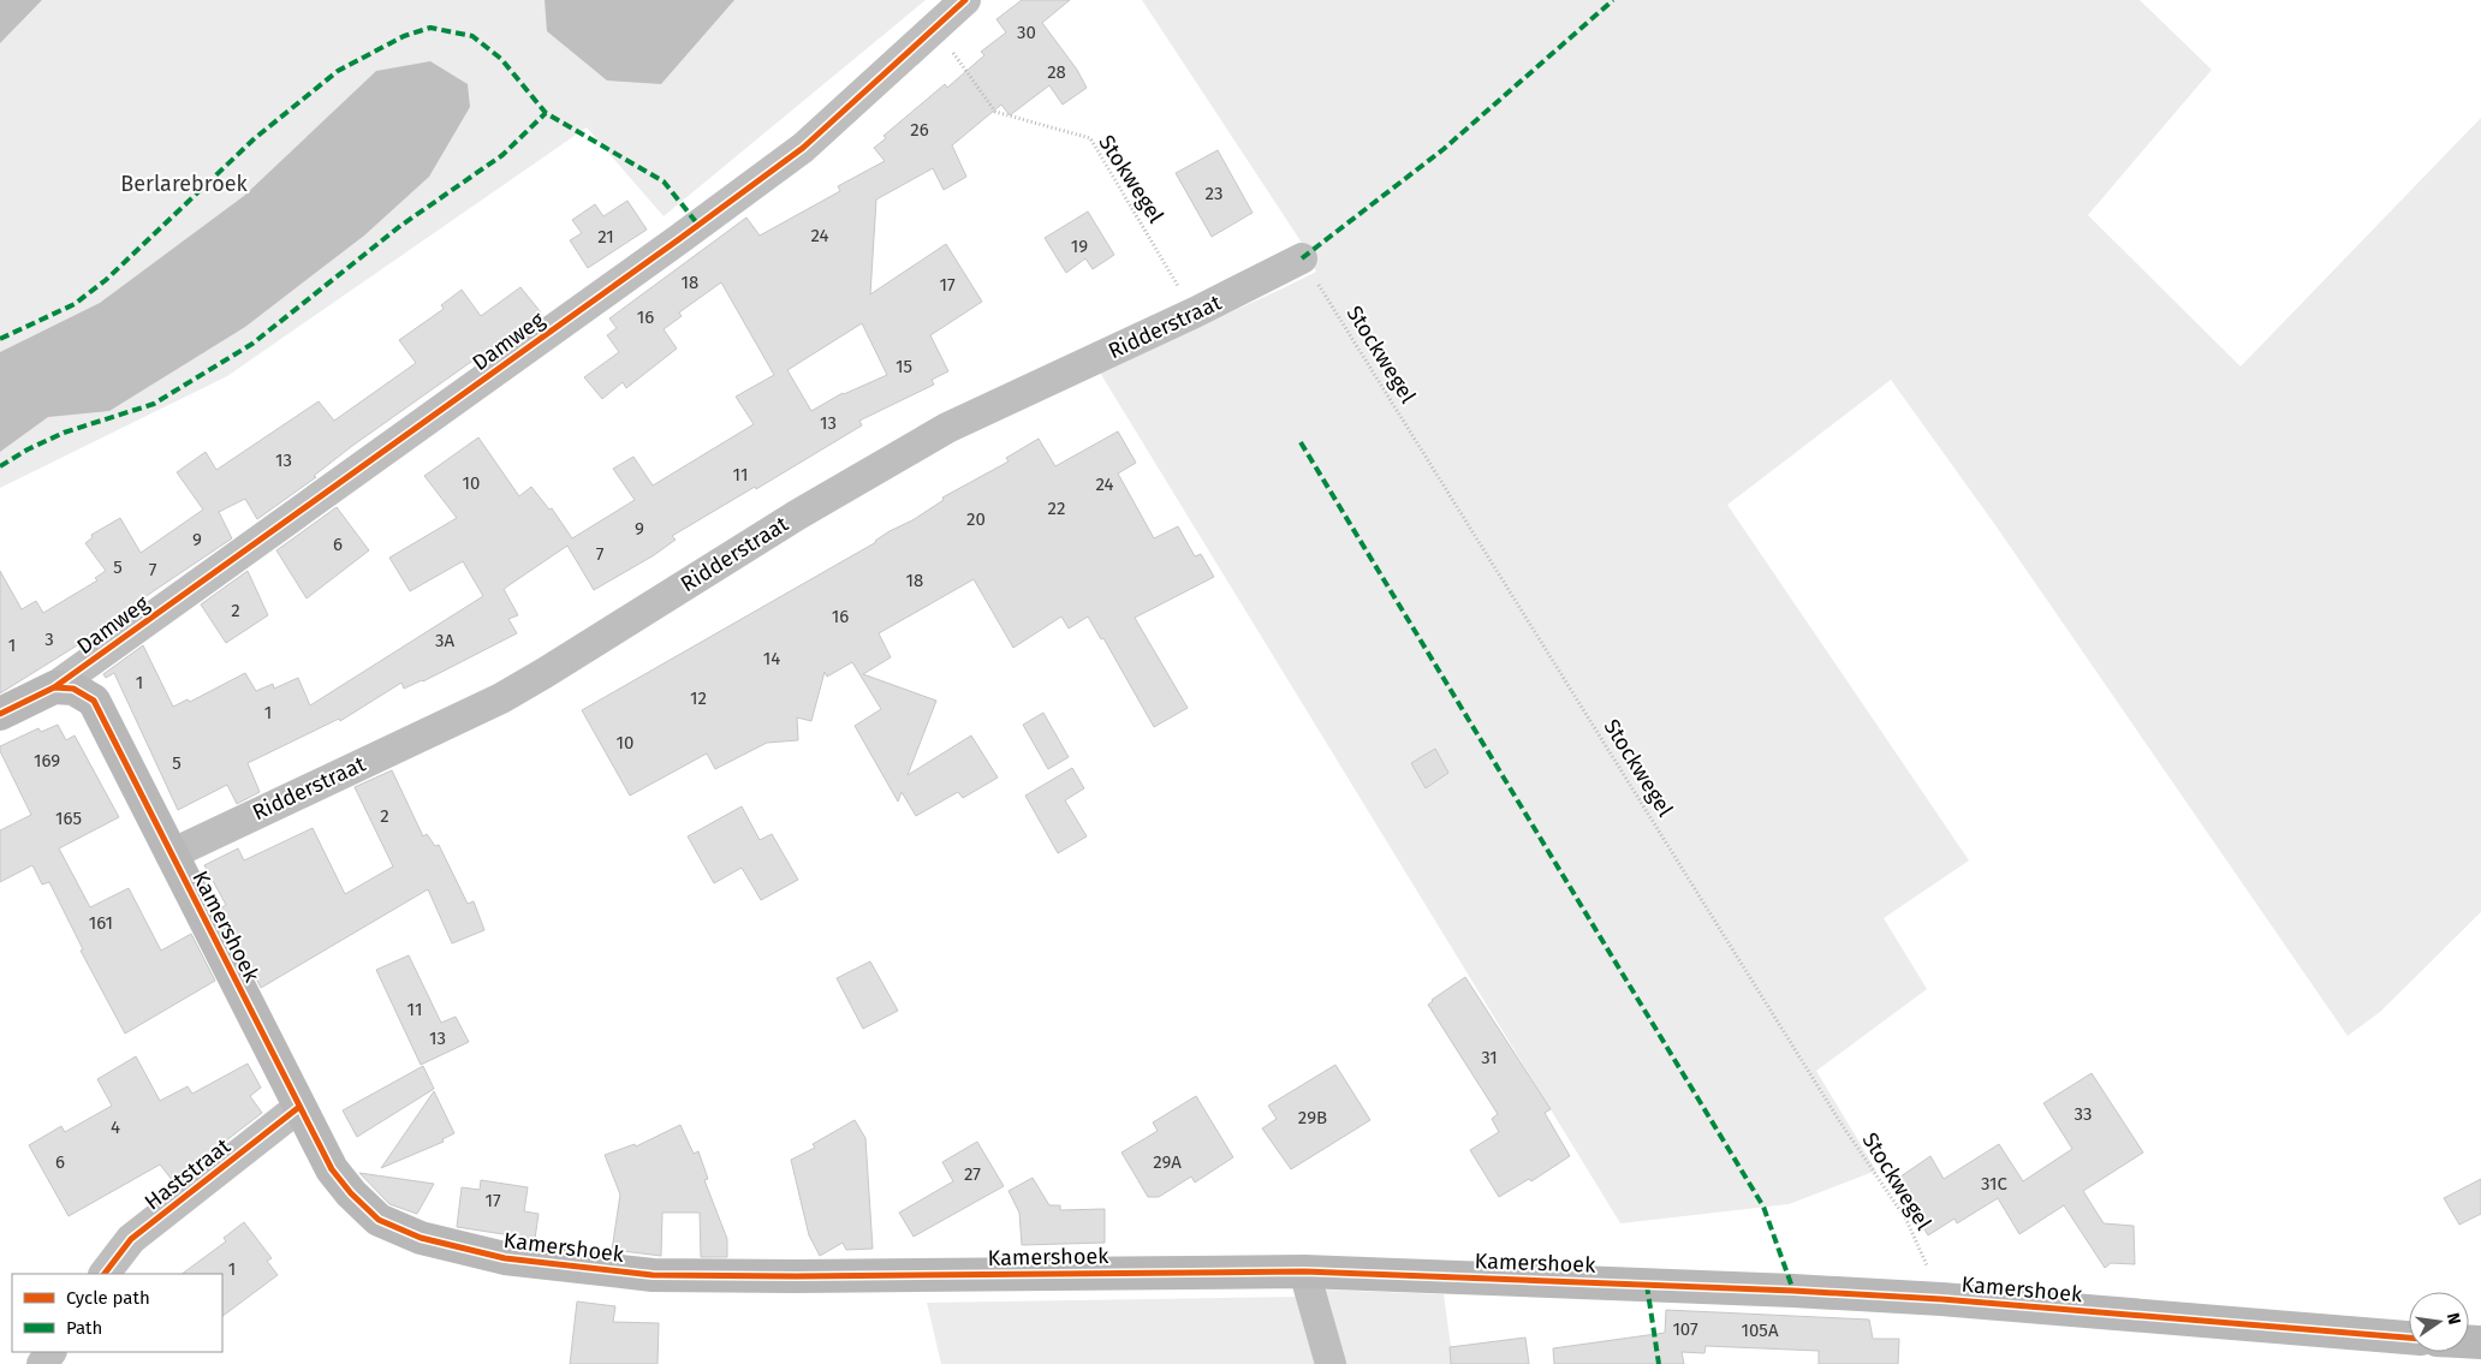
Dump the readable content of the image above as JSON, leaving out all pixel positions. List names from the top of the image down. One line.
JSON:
{"streets":{"street":["Ridderstraat","Damweg","Kamershoek","Haststraat"],"path":["Stokwegel","Stockwegel"]},"crossings":[["Stokwegel","Ridderstraat"],["Stokwegel","Damweg"],["Ridderstraat","Stockwegel"],["Ridderstraat","Kamershoek"],["Damweg","Kamershoek"],["Stockwegel","Kamershoek"],["Kamershoek","Haststraat"]],"parks":["Berlarebroek"],"house_numbers":["30","28","26","23","24","21","19","18","17","16","15","13","13","11","10","24","22","20","9","9","6","7","5","7","18","2","16","3","3A","1","14","1","12","1","10","169","5","2","165","161","11","13","31","33","29B","4","6","29A","27","31C","17","1","107","105A"],"legend":["Cycle path","Path"],"north":"right"}
